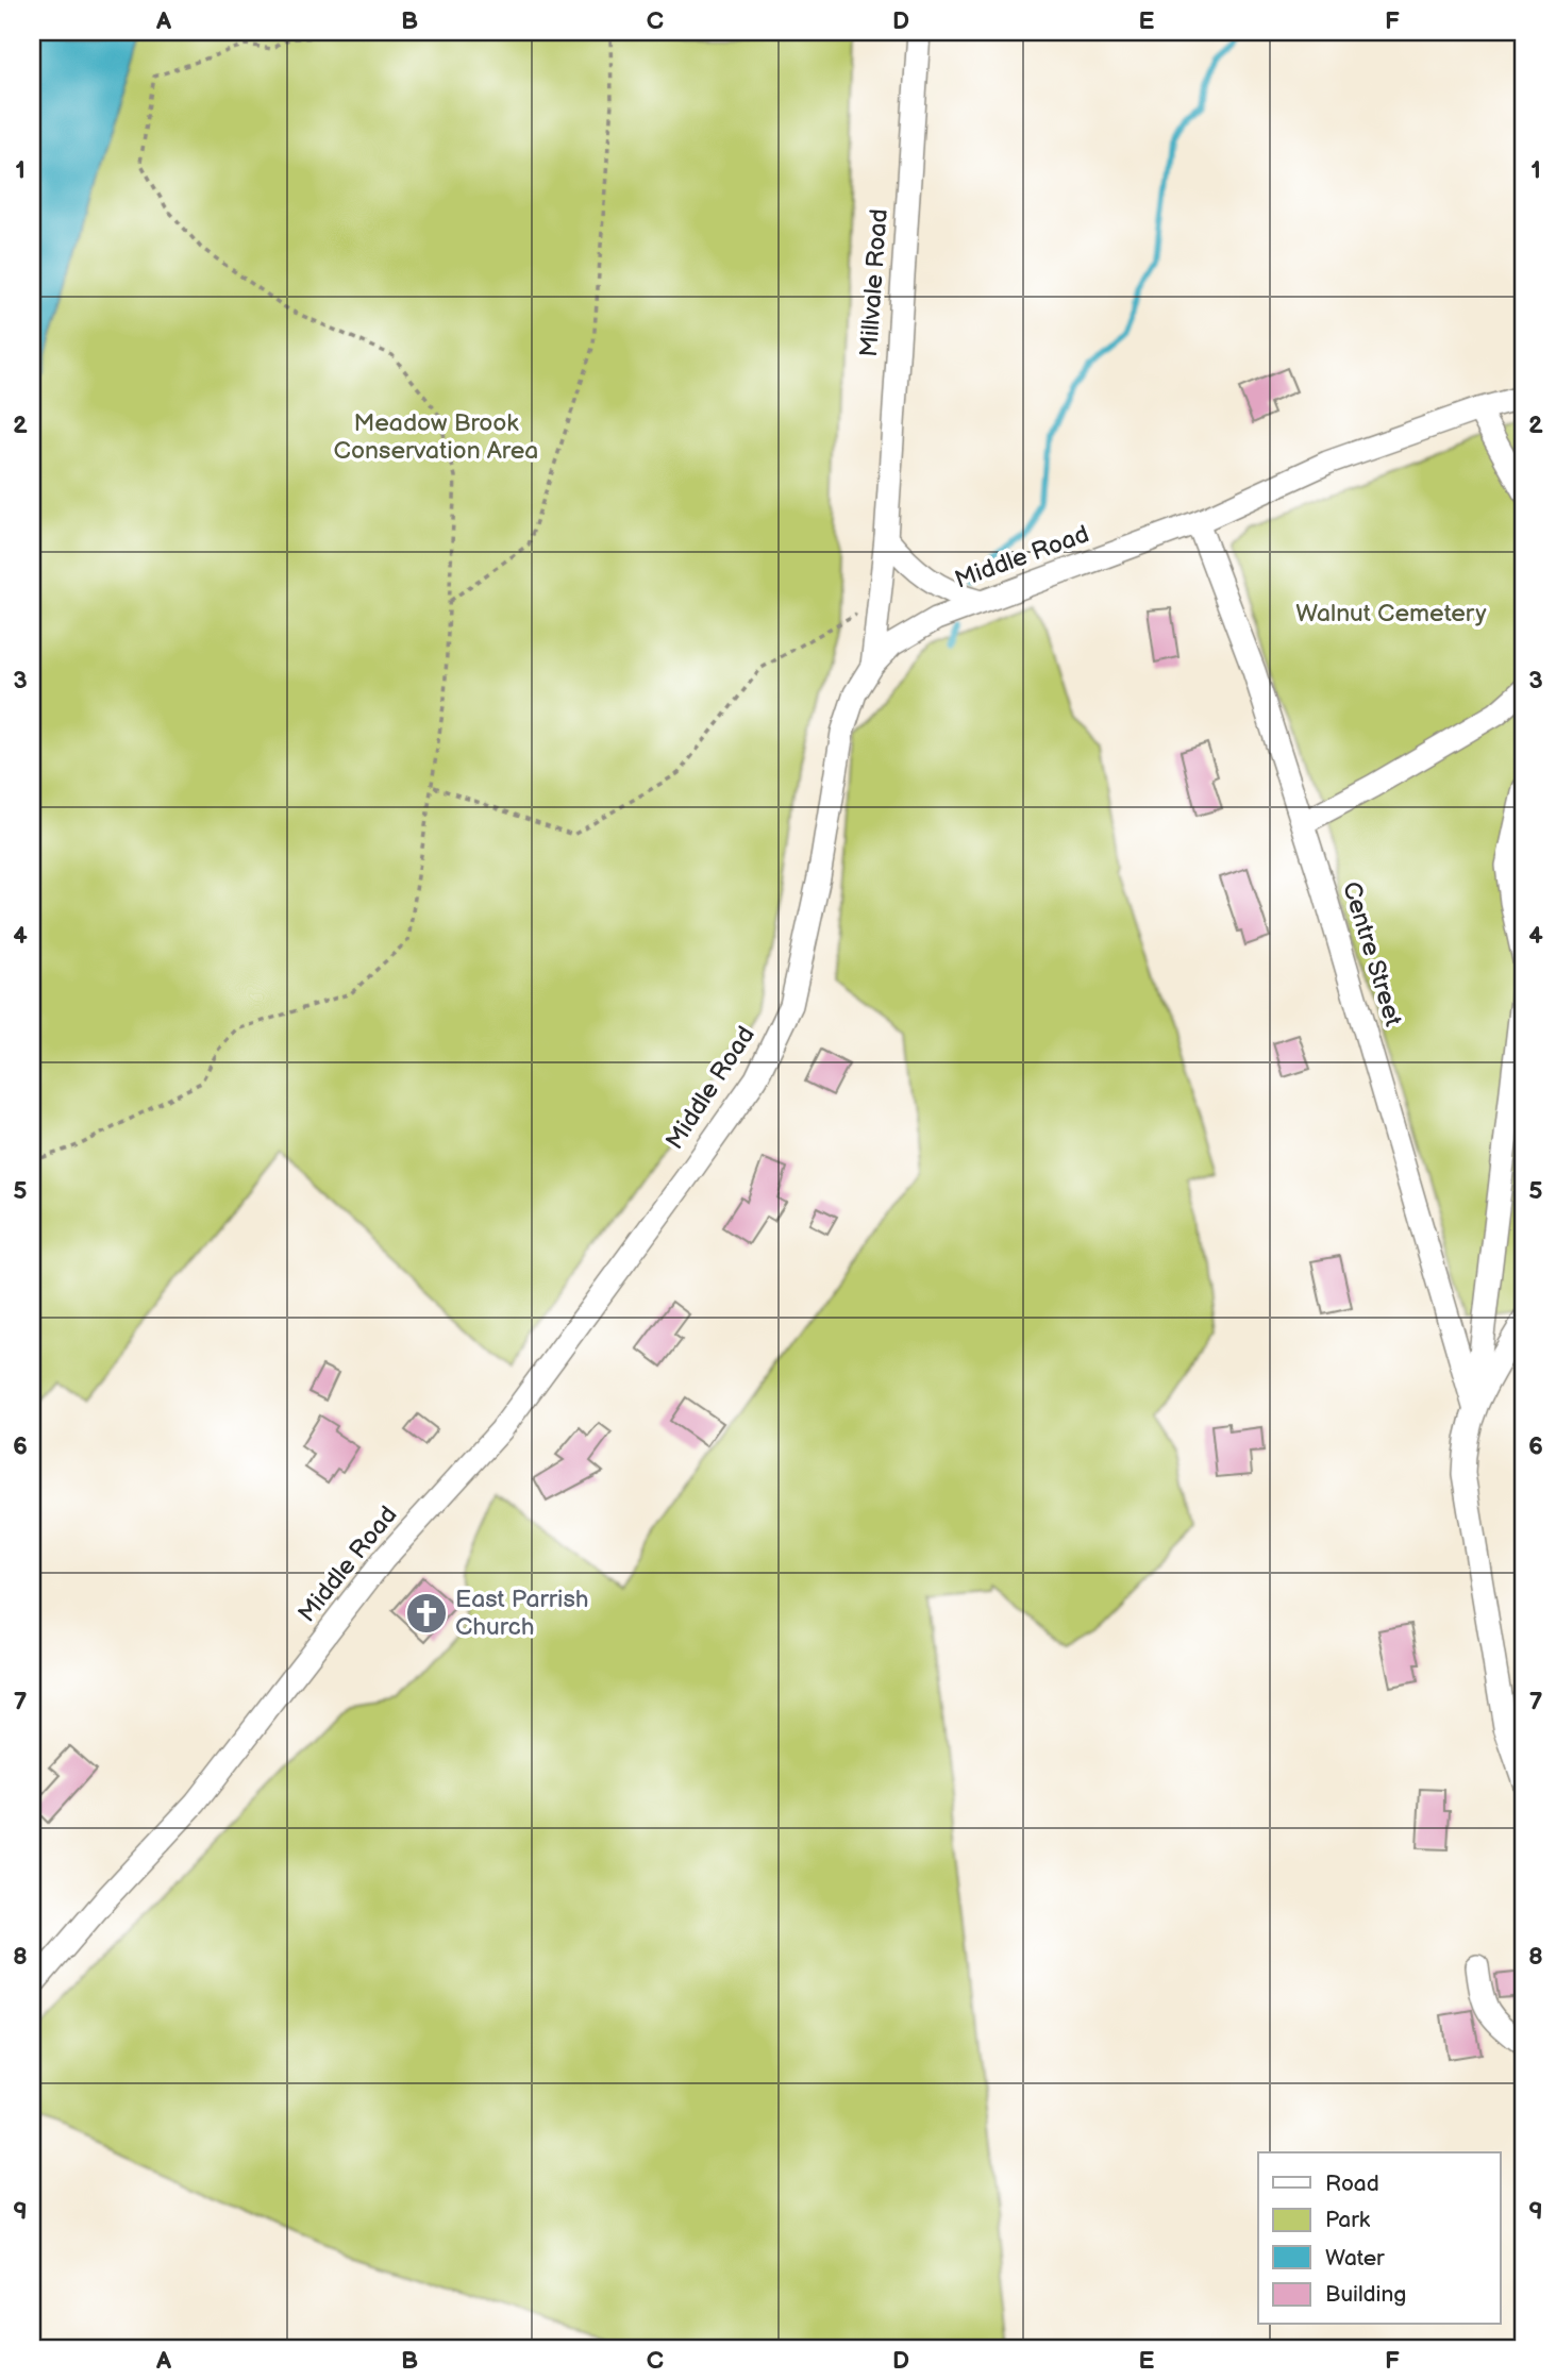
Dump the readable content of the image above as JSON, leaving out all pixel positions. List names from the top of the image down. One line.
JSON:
{"streets":{"street":["Millvale Road","Middle Road","Centre Street"]},"crossings":[["Millvale Road","Middle Road"],["Middle Road","Centre Street"]],"parks":["Meadow Brook Conservation Area","Walnut Cemetery"],"places":{"church":["East Parrish Church"]},"legend":["Road","Park","Water","Building"],"grid":{"columns":["A","B","C","D","E","F"],"rows":["1","2","3","4","5","6","7","8","9"]}}
